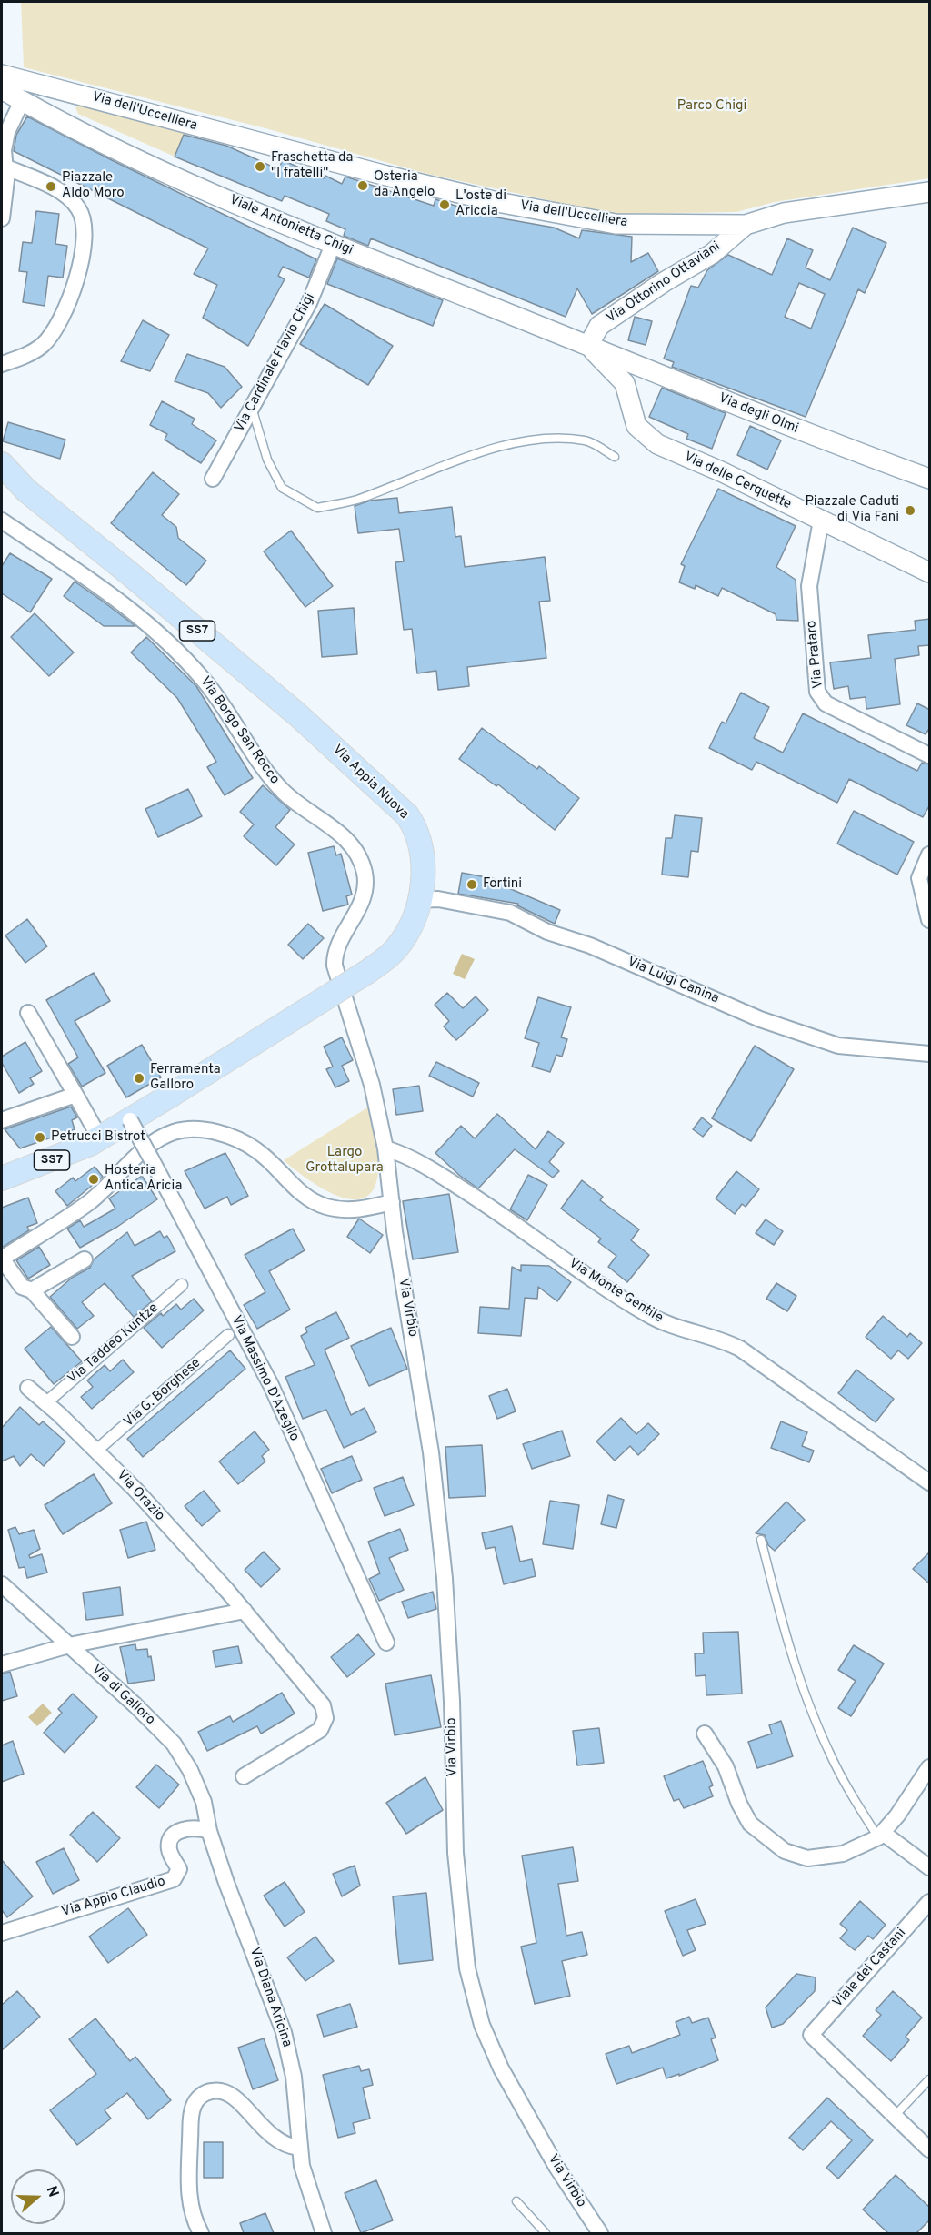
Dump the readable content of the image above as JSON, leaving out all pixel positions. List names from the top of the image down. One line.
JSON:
{"streets":{"main road":["SS7","Via Appia Nuova"],"street":["Via dell'Uccelliera","Viale Antonietta Chigi","Via Ottorino Ottaviani","Via Cardinale Flavio Chigi","Via degli Olmi","Via delle Cerquette","Via Prataro","Via Borgo San Rocco","Via Luigi Canina","Via Monte Gentile","Via Virbio","Via Taddeo Kuntze","Via Massimo D'Azeglio","Via G. Borghese","Via Orazio","Via di Galloro","Via Appio Claudio","Viale dei Castani","Via Diana Aricina"]},"crossings":[["Via dell'Uccelliera","Via Ottorino Ottaviani"],["Viale Antonietta Chigi","Via Ottorino Ottaviani"],["Viale Antonietta Chigi","Via Cardinale Flavio Chigi"],["Viale Antonietta Chigi","Via degli Olmi"],["Viale Antonietta Chigi","Via delle Cerquette"],["Via Ottorino Ottaviani","Via degli Olmi"],["Via Ottorino Ottaviani","Via delle Cerquette"],["Via degli Olmi","Via delle Cerquette"],["Via delle Cerquette","Via Prataro"],["Via Borgo San Rocco","Via Monte Gentile"],["Via Appia Nuova","Via Luigi Canina"],["Via Appia Nuova","Via Massimo D'Azeglio"],["Via Taddeo Kuntze","Via Orazio"],["Via G. Borghese","Via Orazio"],["Via di Galloro","Via Appio Claudio"],["Via di Galloro","Via Diana Aricina"],["Via Appio Claudio","Via Diana Aricina"]],"parks":["Parco Chigi","Largo Grottalupara"],"places":["Fraschetta da \"I fratelli\"","Osteria da Angelo","Piazzale Aldo Moro","L'oste di Ariccia","Piazzale Caduti di Via Fani","Fortini","Ferramenta Galloro","Petrucci Bistrot","Hosteria Antica Aricia"],"north":"right"}
